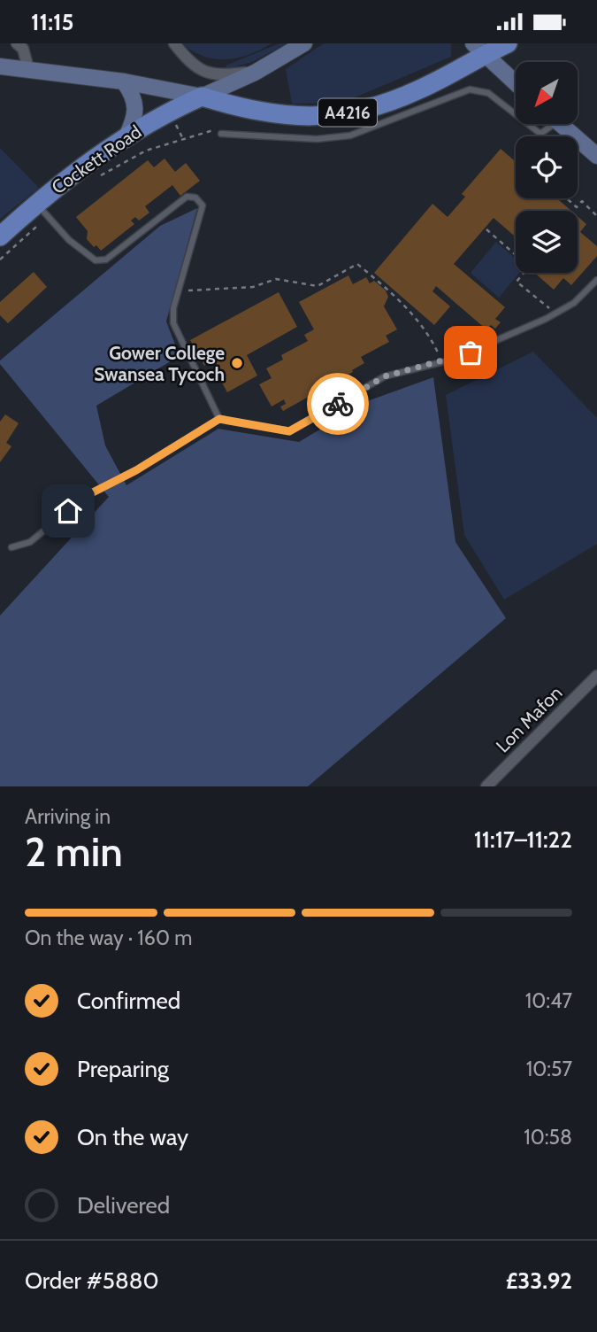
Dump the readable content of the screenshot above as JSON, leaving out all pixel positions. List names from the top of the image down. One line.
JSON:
{"streets":{"main road":["A4216","Cockett Road"],"street":["Lon Mafon"]},"crossings":[["A4216","Cockett Road"]],"places":["Gower College Swansea Tycoch"],"north":"bottom left","page":{"status":"11:15","heading":["2 min","Arriving in","11:17–11:22"],"panel":["Order #5880","£33.92"],"bar":"On the way · 160 m","list":[["Confirmed","10:47"],["Preparing","10:57"],["On the way","10:58"],"Delivered"]}}
